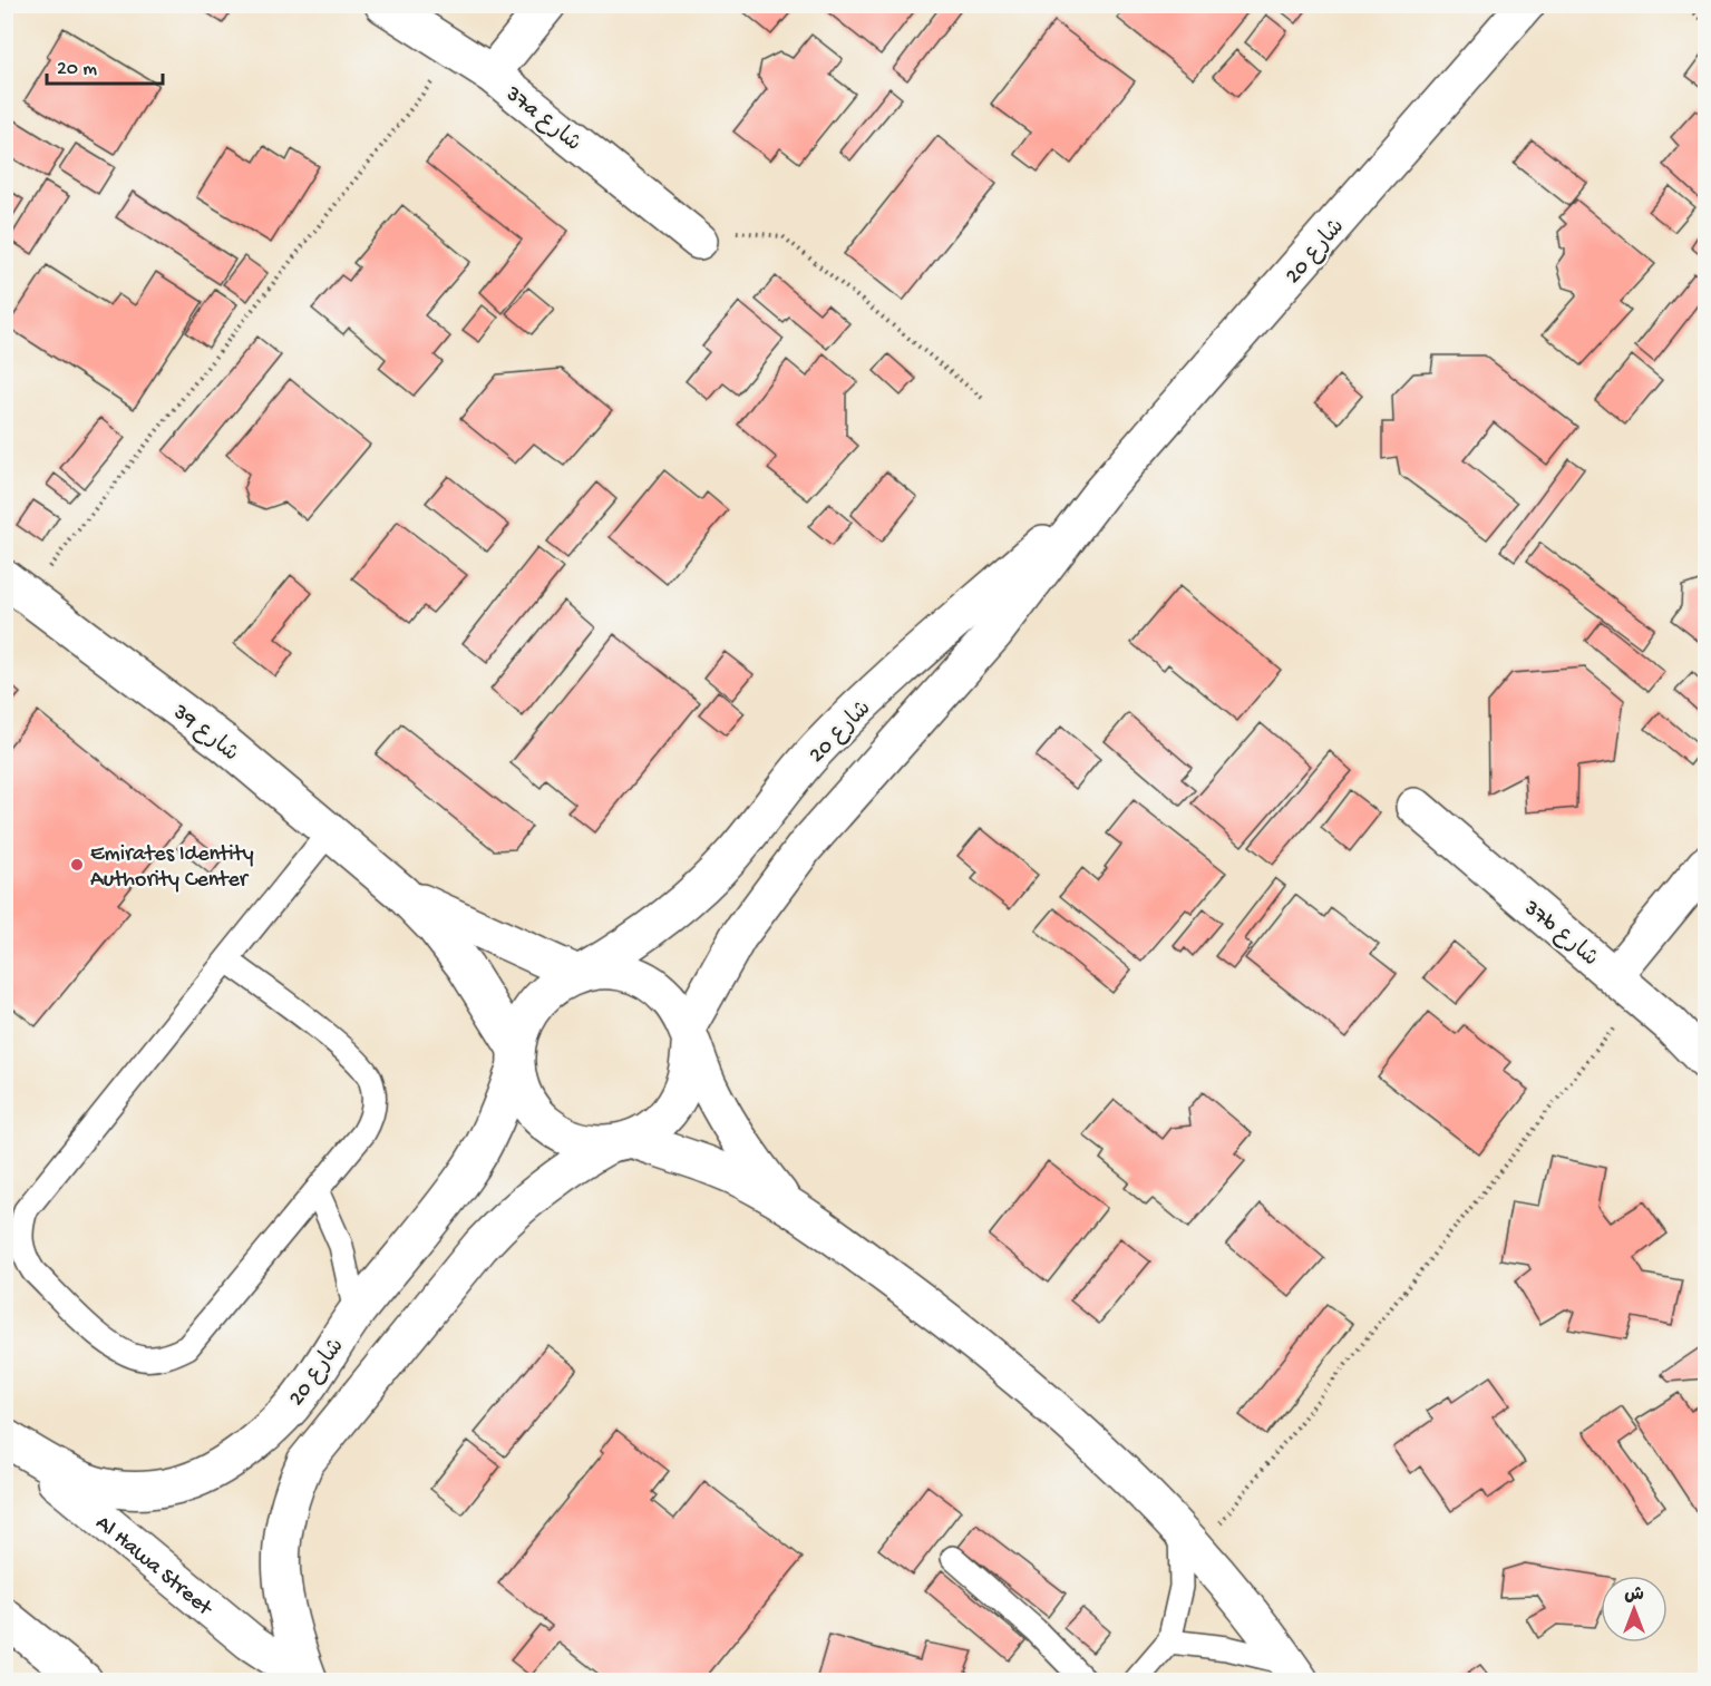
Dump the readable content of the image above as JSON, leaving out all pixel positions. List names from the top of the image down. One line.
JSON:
{"streets":{"street":["37a شارع","شارع 20","شارع 39","37b شارع","Al Hawa Street"]},"crossings":[["شارع 20","شارع 39"],["شارع 20","Al Hawa Street"]],"places":["Emirates Identity Authority Center"],"scale_bar":"20 m","north":"top"}
